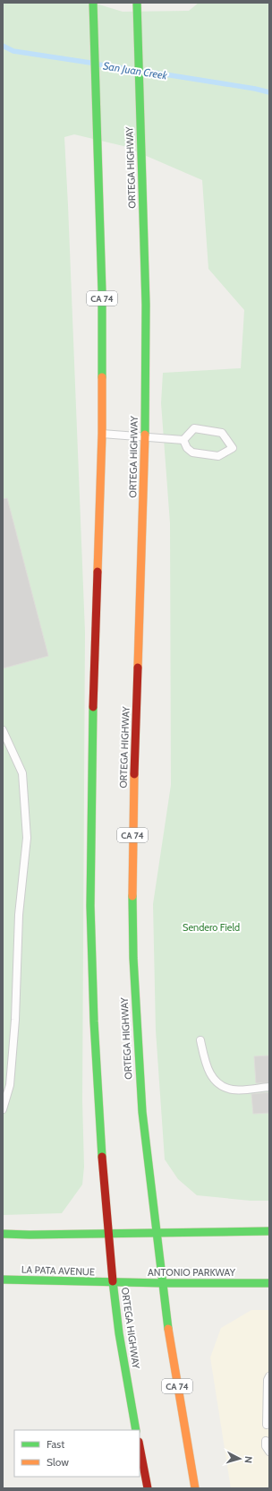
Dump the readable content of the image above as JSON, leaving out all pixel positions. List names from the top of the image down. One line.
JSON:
{"streets":{"main road":["ORTEGA HIGHWAY","CA 74","LA PATA AVENUE","ANTONIO PARKWAY"]},"crossings":[["ORTEGA HIGHWAY","LA PATA AVENUE"],["ORTEGA HIGHWAY","ANTONIO PARKWAY"],["LA PATA AVENUE","ANTONIO PARKWAY"]],"water":["San Juan Creek"],"parks":["Sendero Field"],"legend":["Fast","Slow"],"north":"right"}
